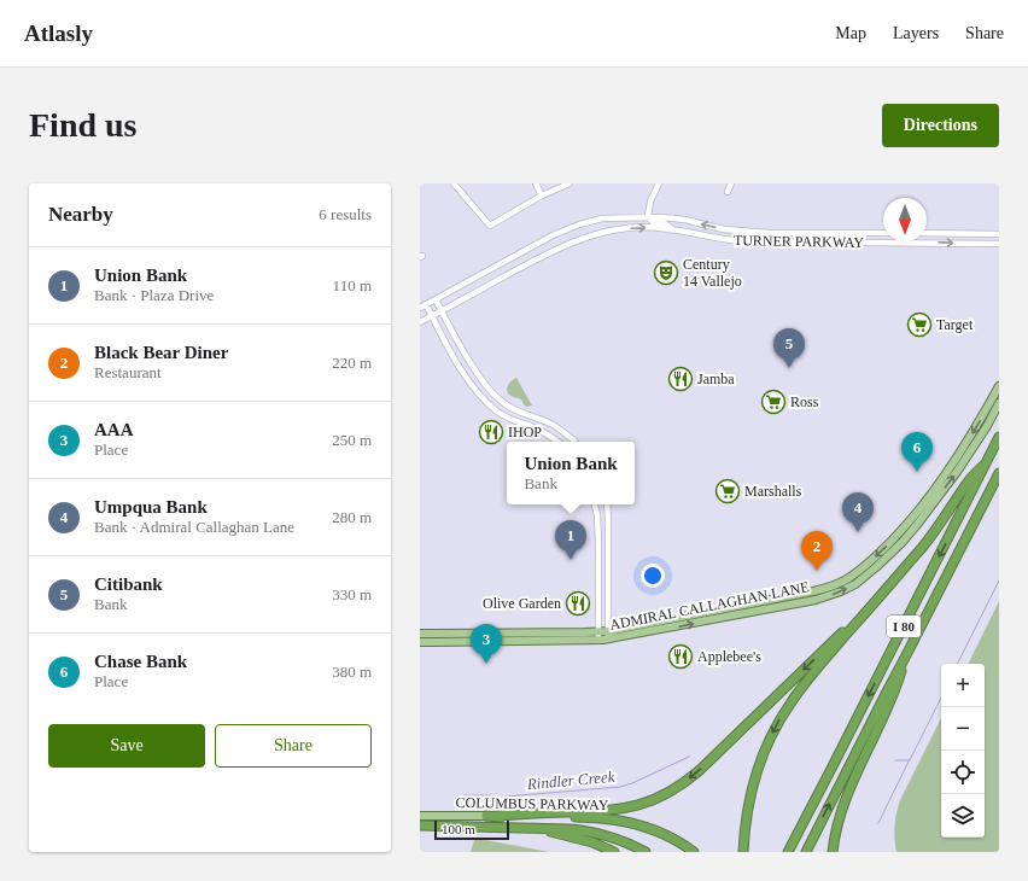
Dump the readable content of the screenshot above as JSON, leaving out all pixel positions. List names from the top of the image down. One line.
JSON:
{"streets":{"highway":["I 80","COLUMBUS PARKWAY"],"main road":["ADMIRAL CALLAGHAN LANE"],"street":["TURNER PARKWAY"]},"water":["Rindler Creek"],"places":{"theatre":["Century 14 Vallejo"],"supermarket":["Target","Ross","Marshalls"],"restaurant":["Jamba","IHOP","Olive Garden","Applebee's"]},"scale_bar":"100 m","north":"bottom","page":{"header":"Atlasly","nav":["Map","Layers","Share"],"buttons":["Directions",["Save","Share"]],"title":"Find us","heading":["Nearby","6 results"],"list":[{"mark":"1","name":"Union Bank","note":"Bank · Plaza Drive","value":"110 m"},{"mark":"2","name":"Black Bear Diner","note":"Restaurant","value":"220 m"},{"mark":"3","name":"AAA","note":"Place","value":"250 m"},{"mark":"4","name":"Umpqua Bank","note":"Bank · Admiral Callaghan Lane","value":"280 m"},{"mark":"5","name":"Citibank","note":"Bank","value":"330 m"},{"mark":"6","name":"Chase Bank","note":"Place","value":"380 m"}],"pins":["5","6","4","1","2","3"],"popup":["Union Bank","Bank"],"map_buttons":["+","−"],"scale":"100 m"}}
